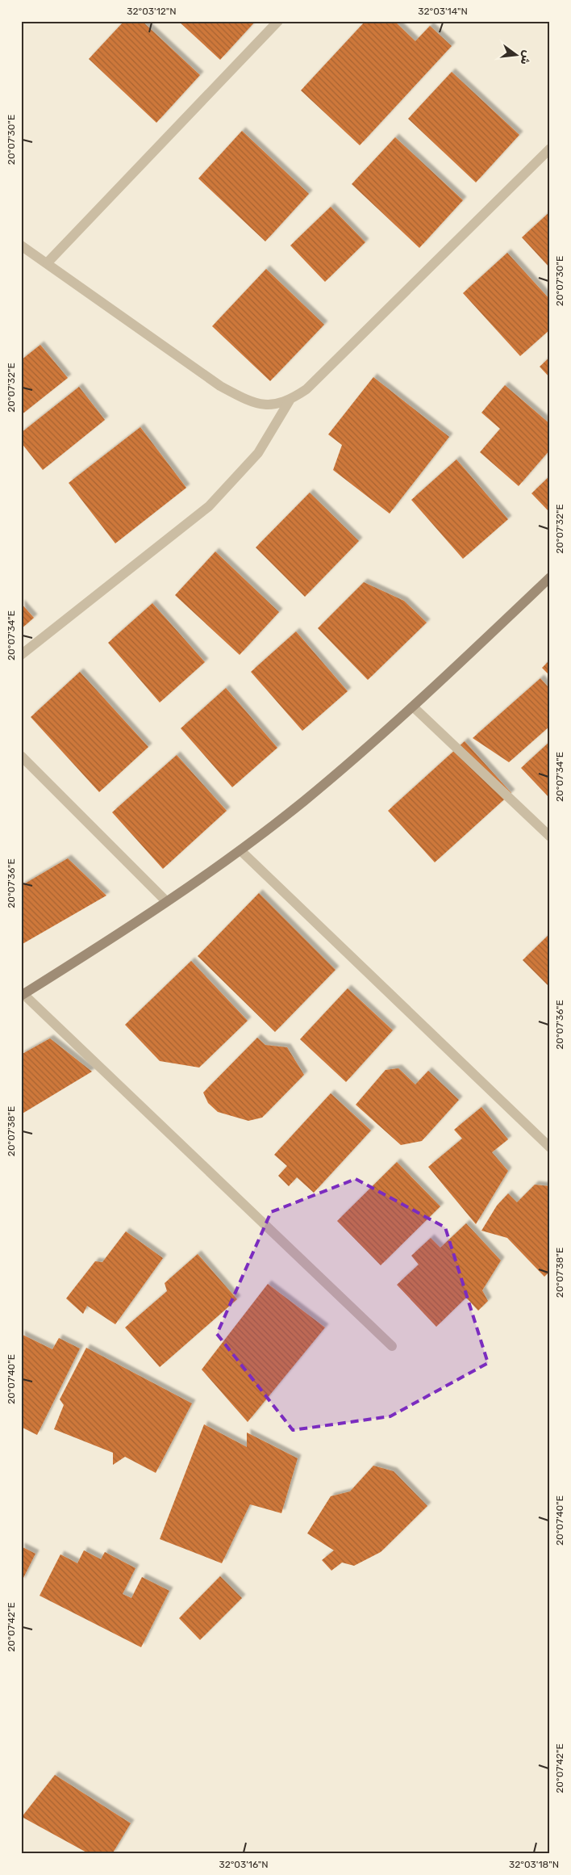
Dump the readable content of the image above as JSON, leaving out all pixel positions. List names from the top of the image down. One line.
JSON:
{"north":"right","coordinates":["32°03'12\"N","32°03'14\"N","20°07'30\"E","20°07'32\"E","20°07'34\"E","20°07'36\"E","20°07'38\"E","20°07'40\"E","20°07'42\"E","32°03'16\"N","32°03'18\"N"]}
